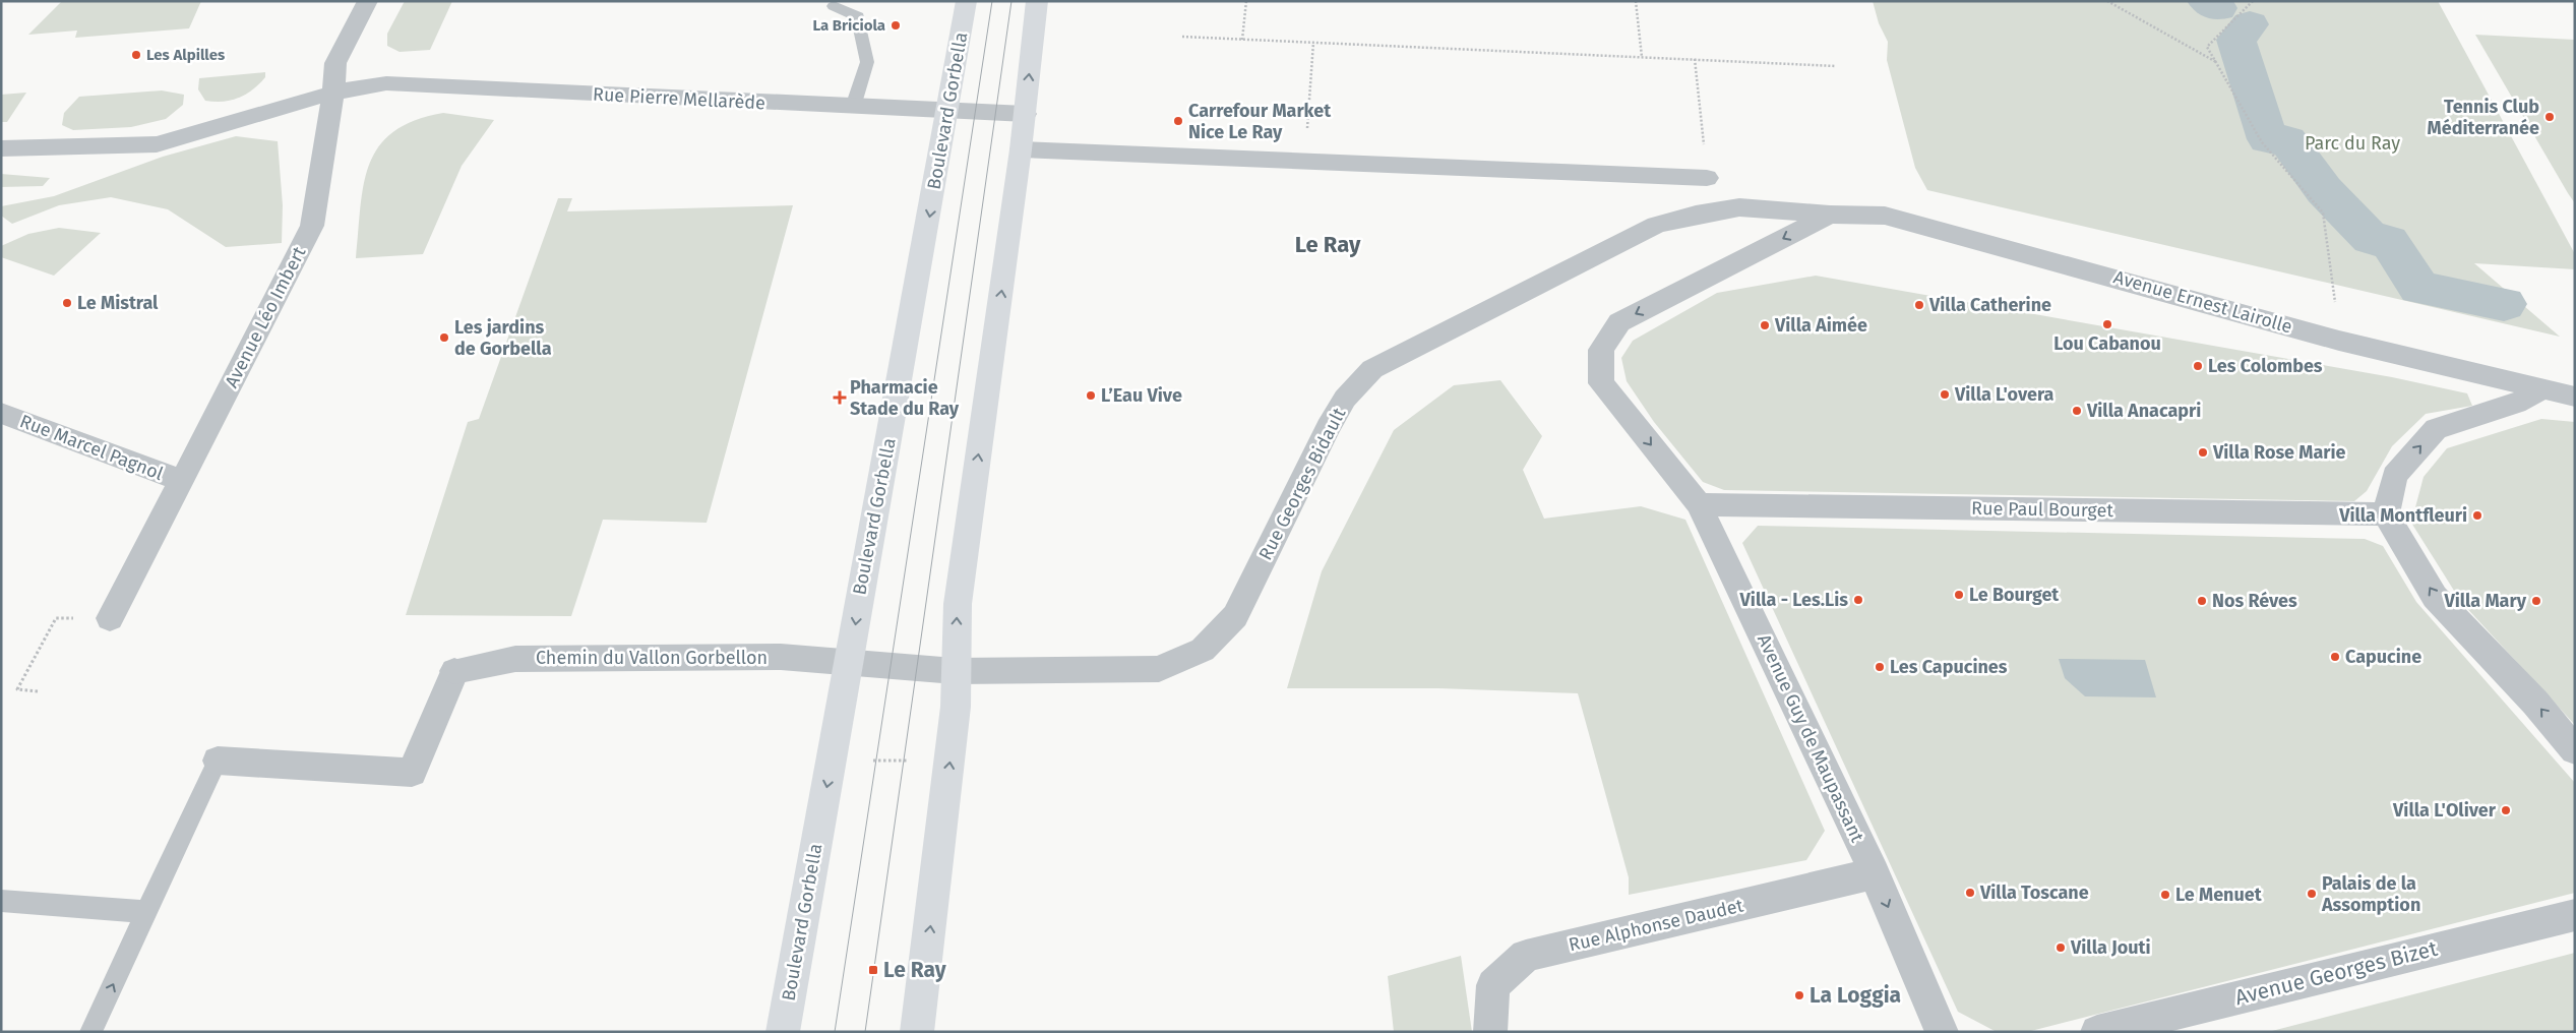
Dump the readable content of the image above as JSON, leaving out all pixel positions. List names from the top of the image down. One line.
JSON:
{"streets":{"main road":["Boulevard Gorbella"],"street":["Rue Pierre Mellarède","Avenue Ernest Lairolle","Avenue Léo Imbert","Rue Marcel Pagnol","Rue Georges Bidault","Rue Paul Bourget","Chemin du Vallon Gorbellon","Avenue Guy de Maupassant","Rue Alphonse Daudet","Avenue Georges Bizet"]},"crossings":[["Rue Pierre Mellarède","Boulevard Gorbella"],["Rue Pierre Mellarède","Avenue Léo Imbert"],["Boulevard Gorbella","Rue Georges Bidault"],["Boulevard Gorbella","Chemin du Vallon Gorbellon"],["Avenue Ernest Lairolle","Rue Georges Bidault"],["Avenue Ernest Lairolle","Avenue Guy de Maupassant"],["Avenue Léo Imbert","Rue Marcel Pagnol"],["Rue Georges Bidault","Chemin du Vallon Gorbellon"],["Rue Georges Bidault","Avenue Guy de Maupassant"],["Rue Paul Bourget","Avenue Guy de Maupassant"],["Avenue Guy de Maupassant","Rue Alphonse Daudet"]],"districts":["Le Ray"],"parks":["Parc du Ray"],"places":{"other":["La Briciola","Les Alpilles","Tennis Club Méditerranée","Carrefour Market Nice Le Ray","Le Mistral","Villa Catherine","Lou Cabanou","Villa Aimée","Les jardins de Gorbella","Les Colombes","Villa L'overa","L’Eau Vive","Villa Anacapri","Villa Rose Marie","Villa Montfleuri","Le Bourget","Villa - Les.Lis","Nos Réves","Villa Mary","Capucine","Les Capucines","Villa L'Oliver","Villa Toscane","Palais de la Assomption","Le Menuet","Villa Jouti","La Loggia"],"health":["Pharmacie Stade du Ray"],"transit":["Le Ray"]}}
